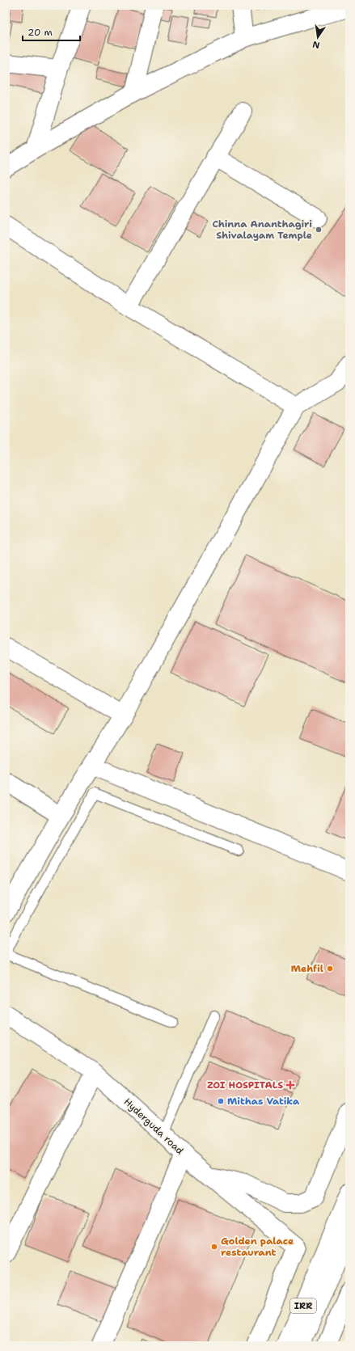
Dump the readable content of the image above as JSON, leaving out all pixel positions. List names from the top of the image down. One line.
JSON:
{"streets":{"main road":["Hyderguda road","IRR"]},"places":{"other":["Chinna Ananthagiri Shivalayam Temple","Mehfil","Mithas Vatika","Golden palace restaurant"],"health":["ZOI HOSPITALS"]},"scale_bar":"20 m","north":"bottom"}
